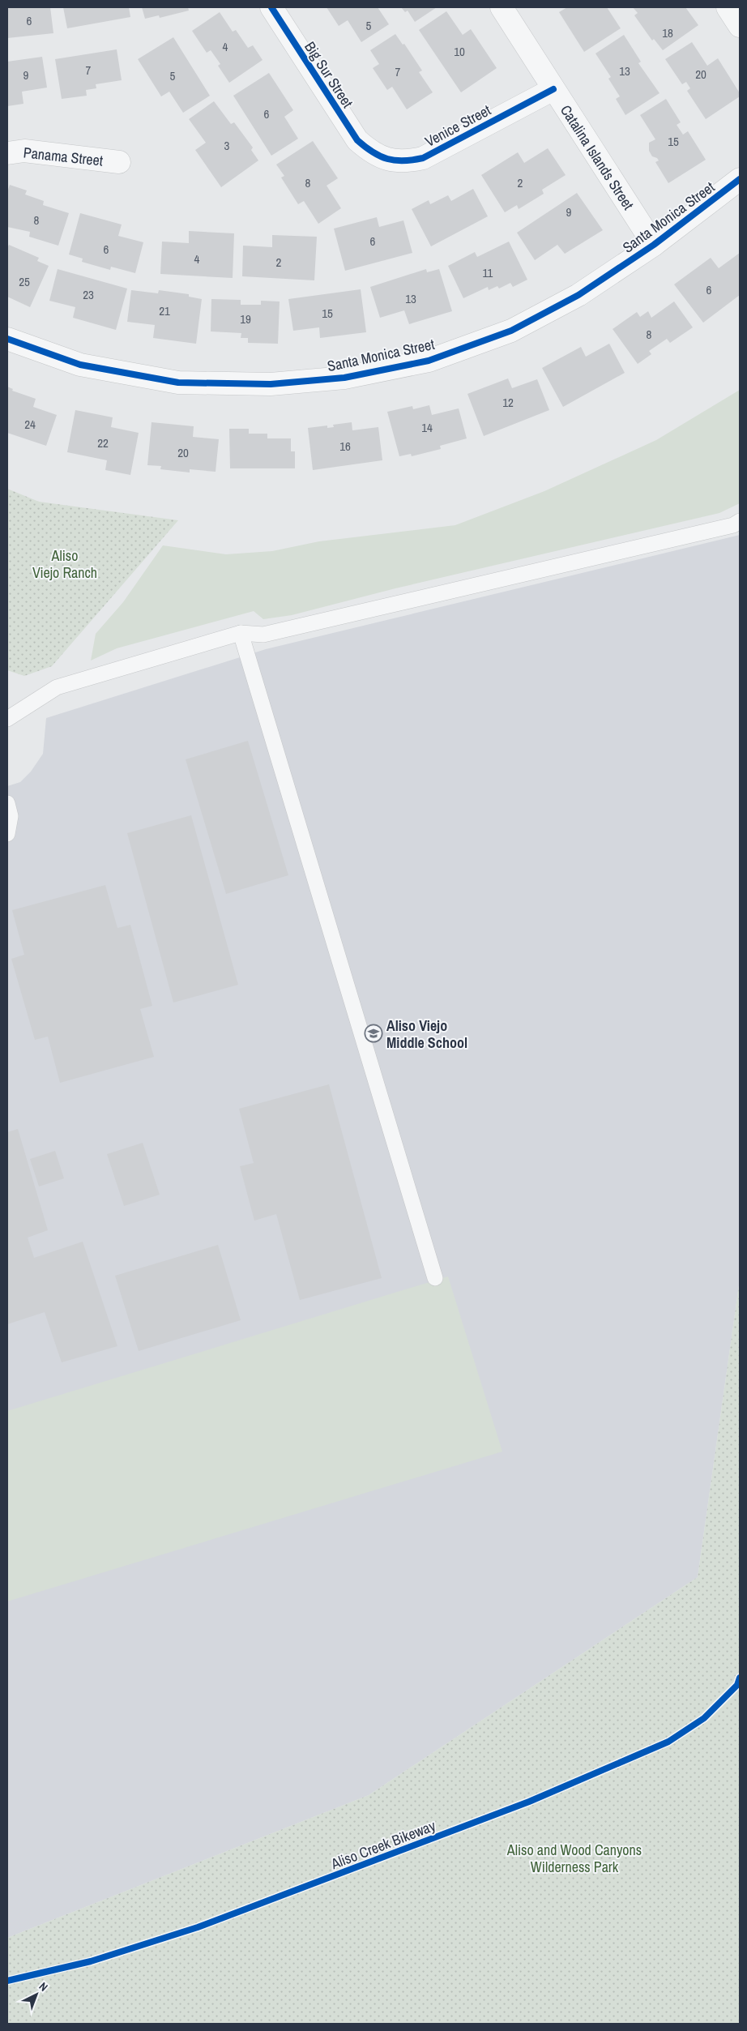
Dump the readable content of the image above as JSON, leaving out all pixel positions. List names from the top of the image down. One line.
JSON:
{"streets":{"street":["Big Sur Street","Venice Street","Panama Street","Catalina Islands Street","Santa Monica Street"],"cycle path":["Aliso Creek Bikeway"]},"crossings":[["Big Sur Street","Venice Street"],["Venice Street","Catalina Islands Street"],["Catalina Islands Street","Santa Monica Street"]],"parks":["Aliso Viejo Ranch","Aliso and Wood Canyons Wilderness Park"],"places":{"school or university":["Aliso Viejo Middle School"]},"house_numbers":["6","5","18","4","10","7","13","7","20","9","5","6","15","3","8","2","9","8","6","6","4","2","11","25","6","23","13","21","15","19","8","12","24","14","22","16","20"],"north":"top right"}
